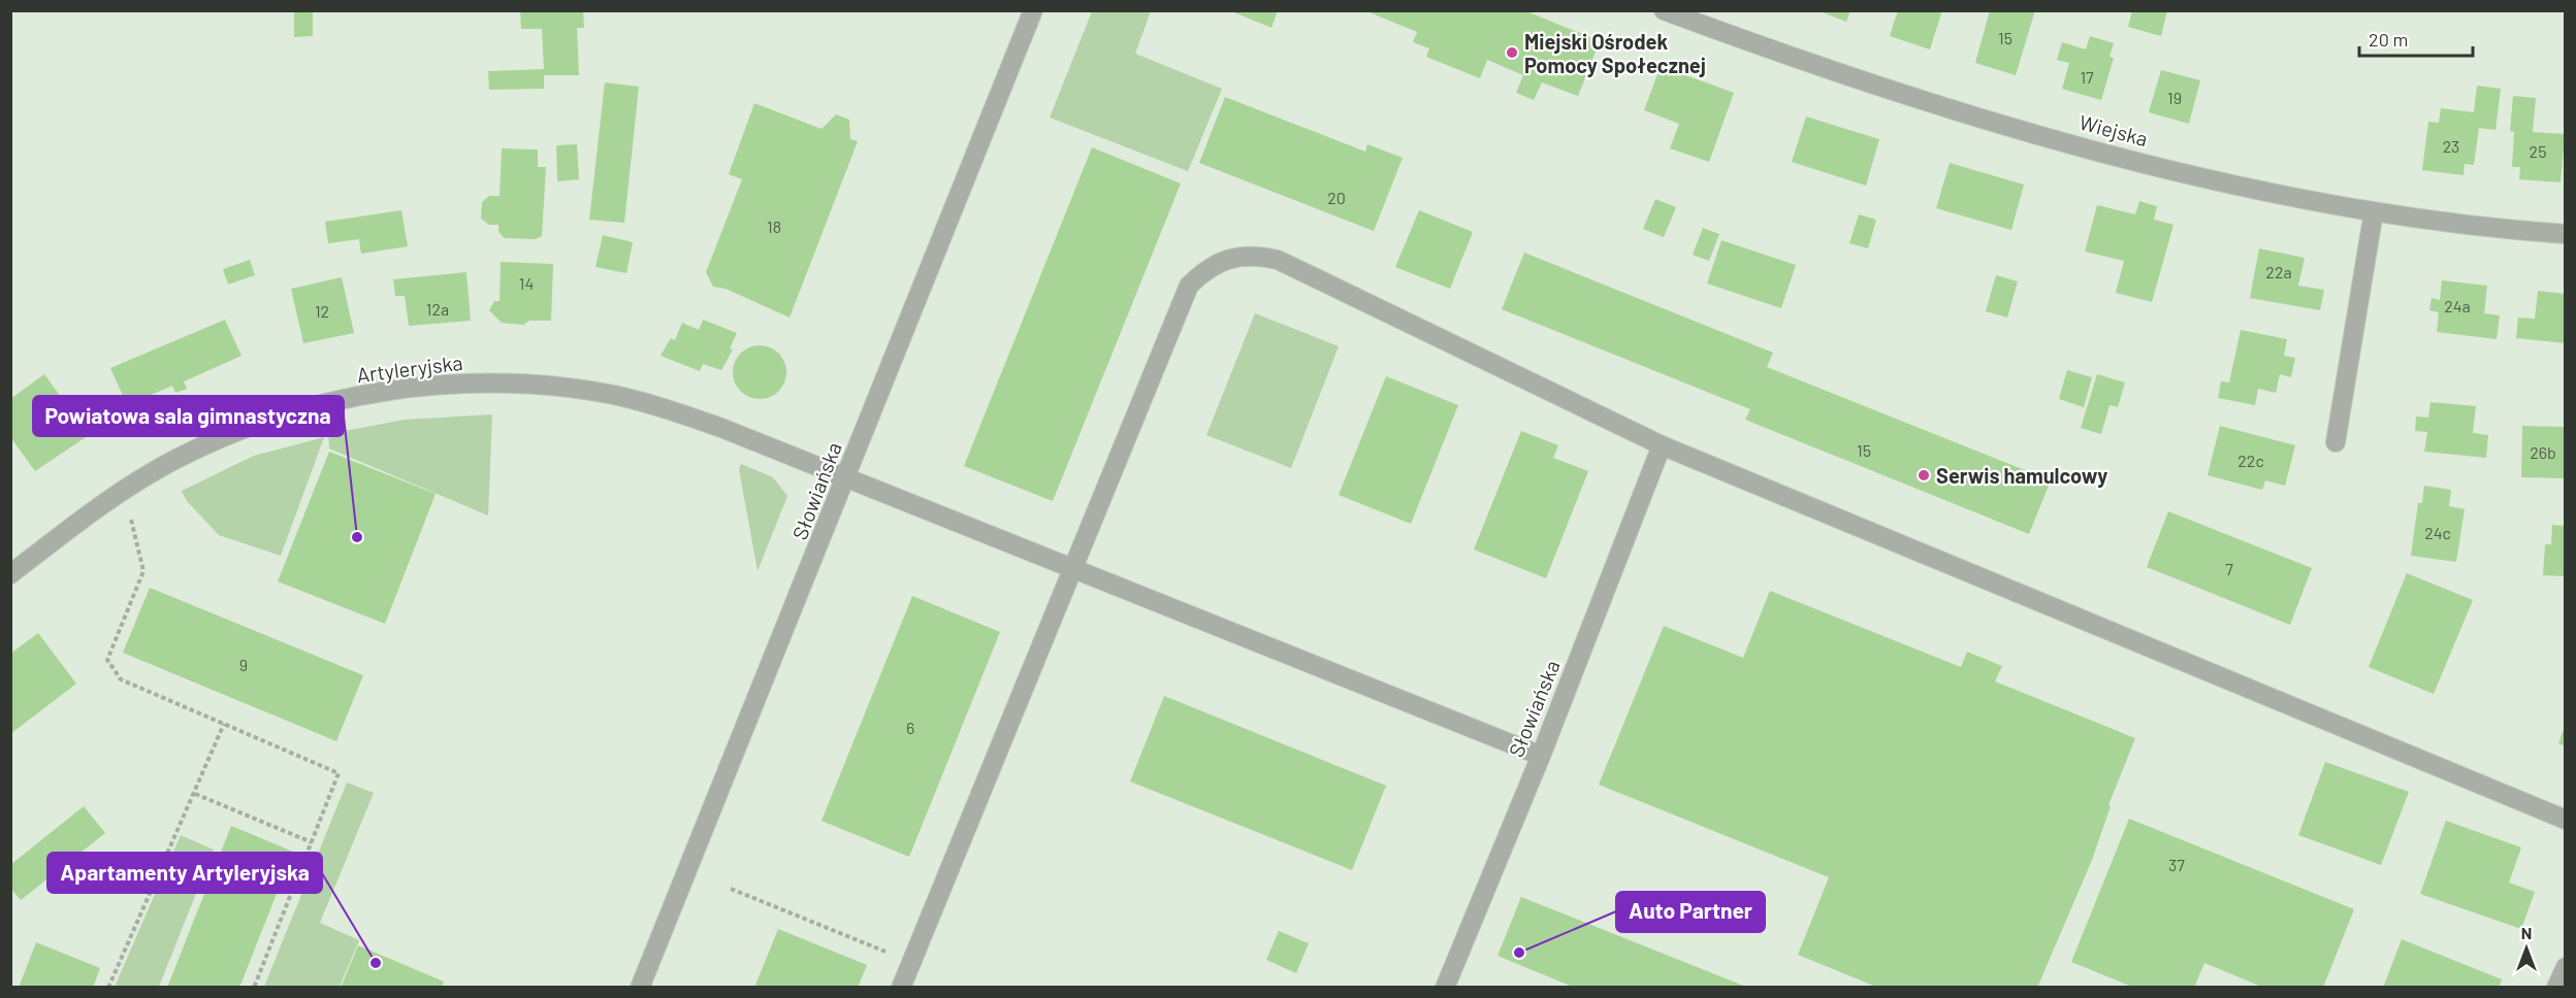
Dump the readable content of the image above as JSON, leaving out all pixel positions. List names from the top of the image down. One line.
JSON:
{"streets":{"street":["Wiejska","Artyleryjska","Słowiańska"]},"crossings":[["Artyleryjska","Słowiańska"]],"places":["Miejski Ośrodek Pomocy Społecznej","Serwis hamulcowy","Powiatowa sala gimnastyczna","Auto Partner","Apartamenty Artyleryjska"],"house_numbers":["15","17","19","23","25","20","18","22a","14","24a","12a","12","15","26b","22c","24c","7","9","6","37"],"scale_bar":"20 m","north":"top"}
